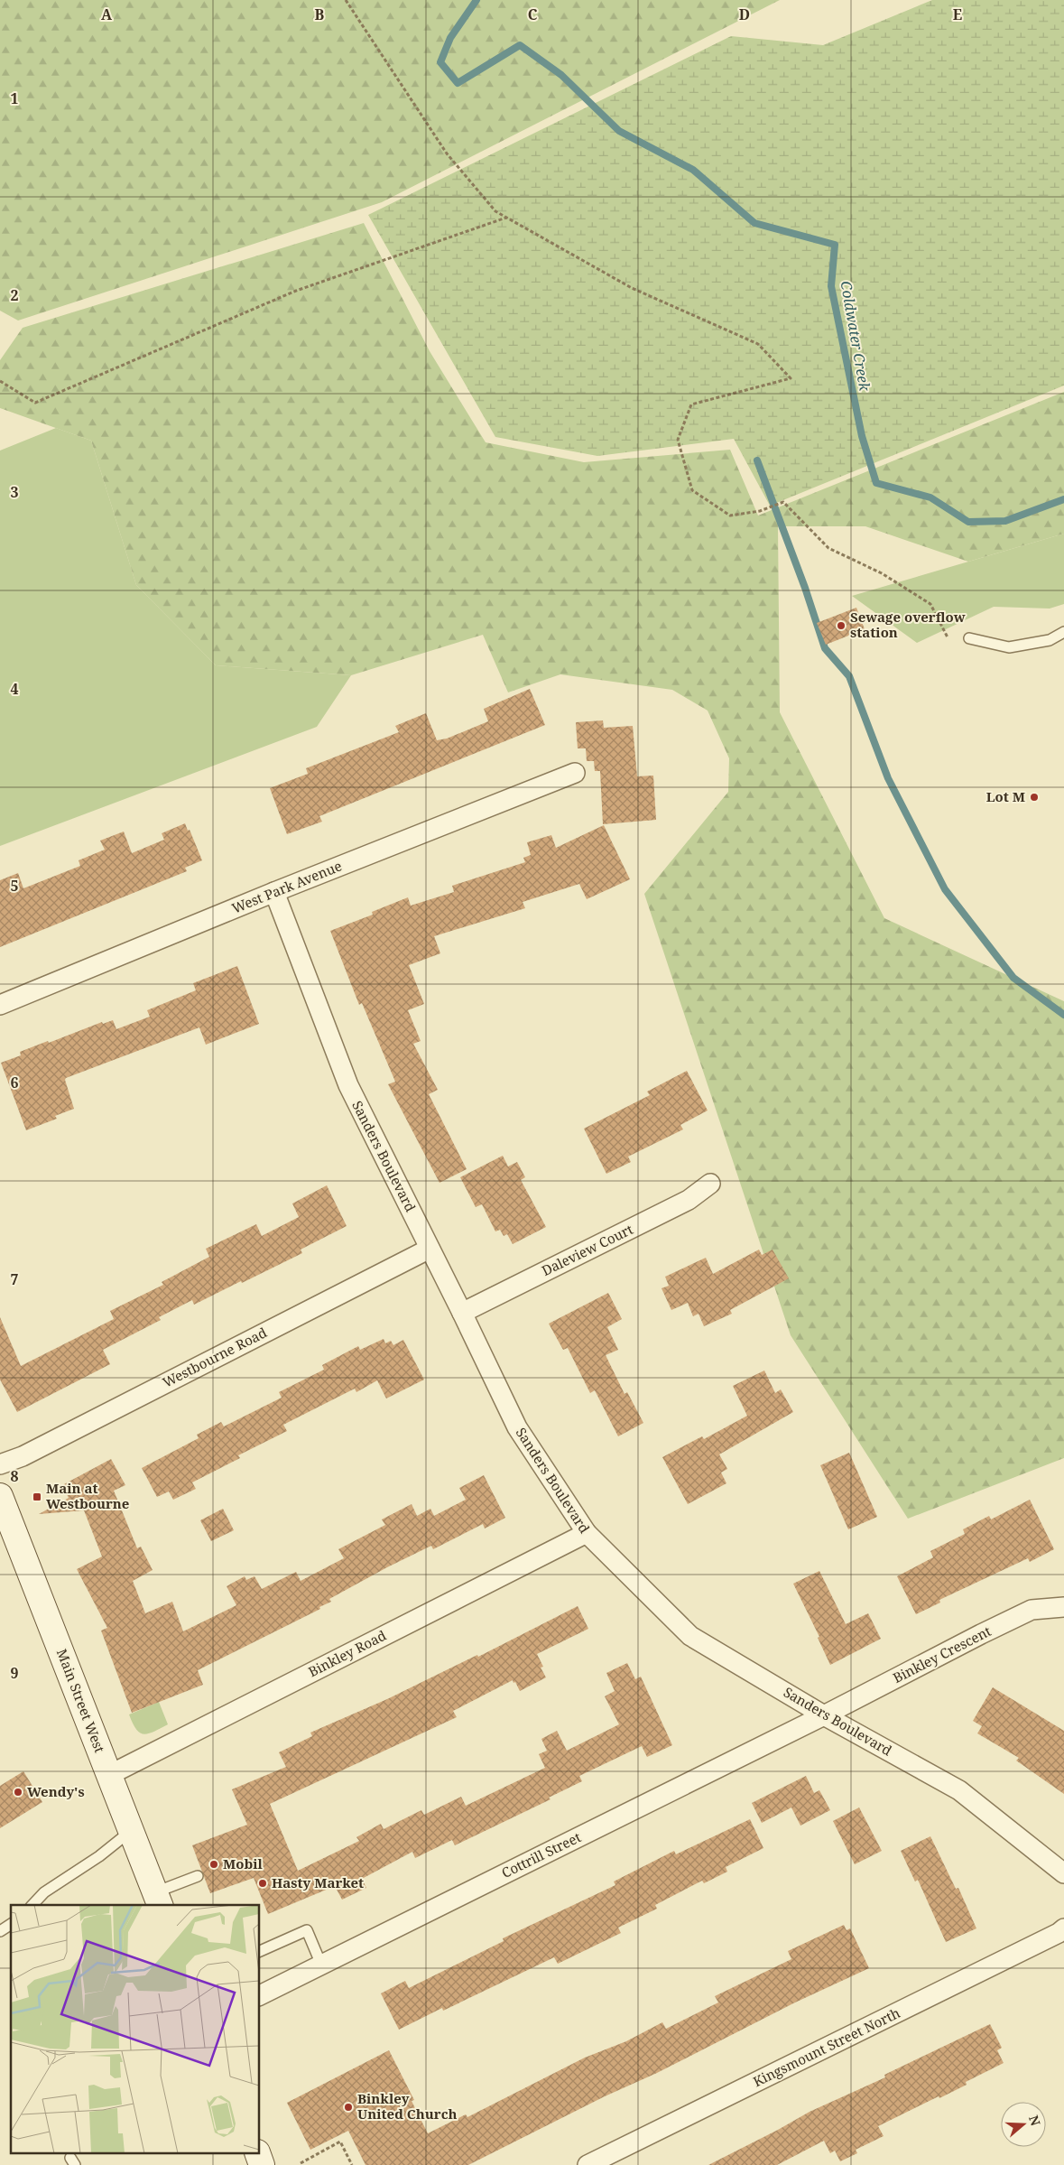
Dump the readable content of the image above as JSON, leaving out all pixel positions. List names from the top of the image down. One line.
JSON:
{"streets":{"main road":["Main Street West"],"street":["West Park Avenue","Sanders Boulevard","Daleview Court","Westbourne Road","Binkley Road","Binkley Crescent","Cottrill Street","Kingsmount Street North"]},"crossings":[["West Park Avenue","Sanders Boulevard"],["Sanders Boulevard","Daleview Court"],["Sanders Boulevard","Westbourne Road"],["Sanders Boulevard","Binkley Road"],["Sanders Boulevard","Binkley Crescent"],["Sanders Boulevard","Cottrill Street"],["Binkley Road","Main Street West"],["Binkley Crescent","Cottrill Street"]],"water":["Coldwater Creek"],"places":{"other":["Sewage overflow station","Lot M","Wendy's","Mobil","Hasty Market","Binkley United Church"],"transit":["Main at Westbourne"]},"north":"right","grid":{"columns":["A","B","C","D","E"],"rows":["1","2","3","4","5","6","7","8","9"]}}
